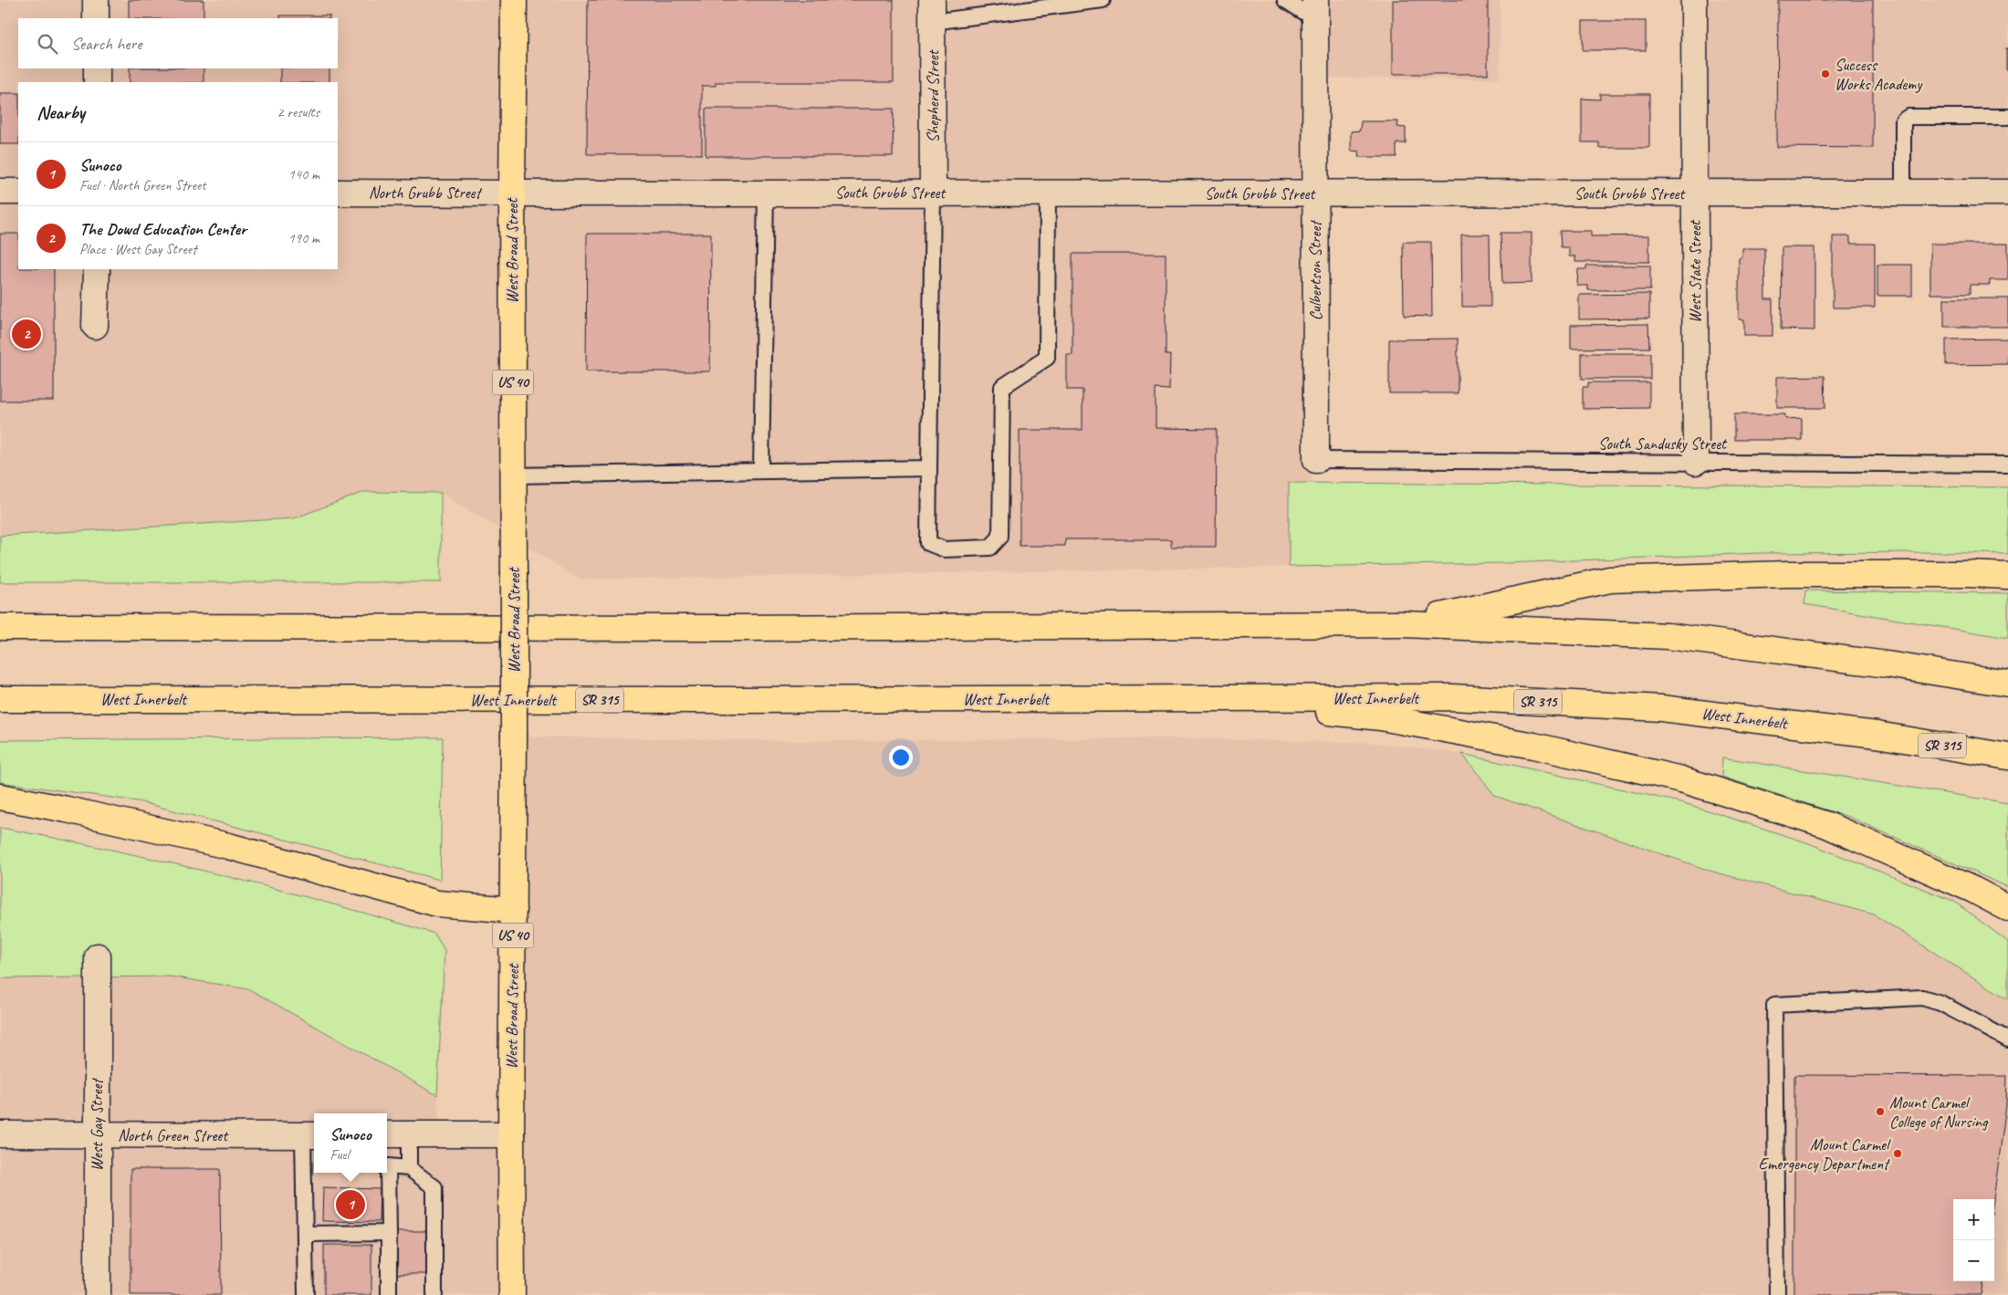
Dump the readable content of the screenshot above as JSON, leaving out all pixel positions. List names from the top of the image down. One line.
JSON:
{"streets":{"main road":["West Broad Street","US 40","West Innerbelt","SR 315"],"street":["Shepherd Street","North Grubb Street","South Grubb Street","Culbertson Street","West State Street","West Gay Street","North Green Street"],"lane":["South Sandusky Street"]},"crossings":[["Shepherd Street","South Grubb Street"],["North Grubb Street","South Grubb Street"],["North Grubb Street","West Broad Street"],["South Grubb Street","West Broad Street"],["South Grubb Street","Culbertson Street"],["South Grubb Street","West State Street"],["Culbertson Street","South Sandusky Street"],["West State Street","South Sandusky Street"],["West Gay Street","North Green Street"]],"places":["Success Works Academy","Mount Carmel College of Nursing","Mount Carmel Emergency Department"],"page":{"search":"Search here","heading":["Nearby","2 results"],"list":[{"mark":"1","name":"Sunoco","note":"Fuel · North Green Street","value":"140 m"},{"mark":"2","name":"The Dowd Education Center","note":"Place · West Gay Street","value":"190 m"}],"pins":["2","1"],"popup":["Sunoco","Fuel"],"map_buttons":["+","−"]}}
